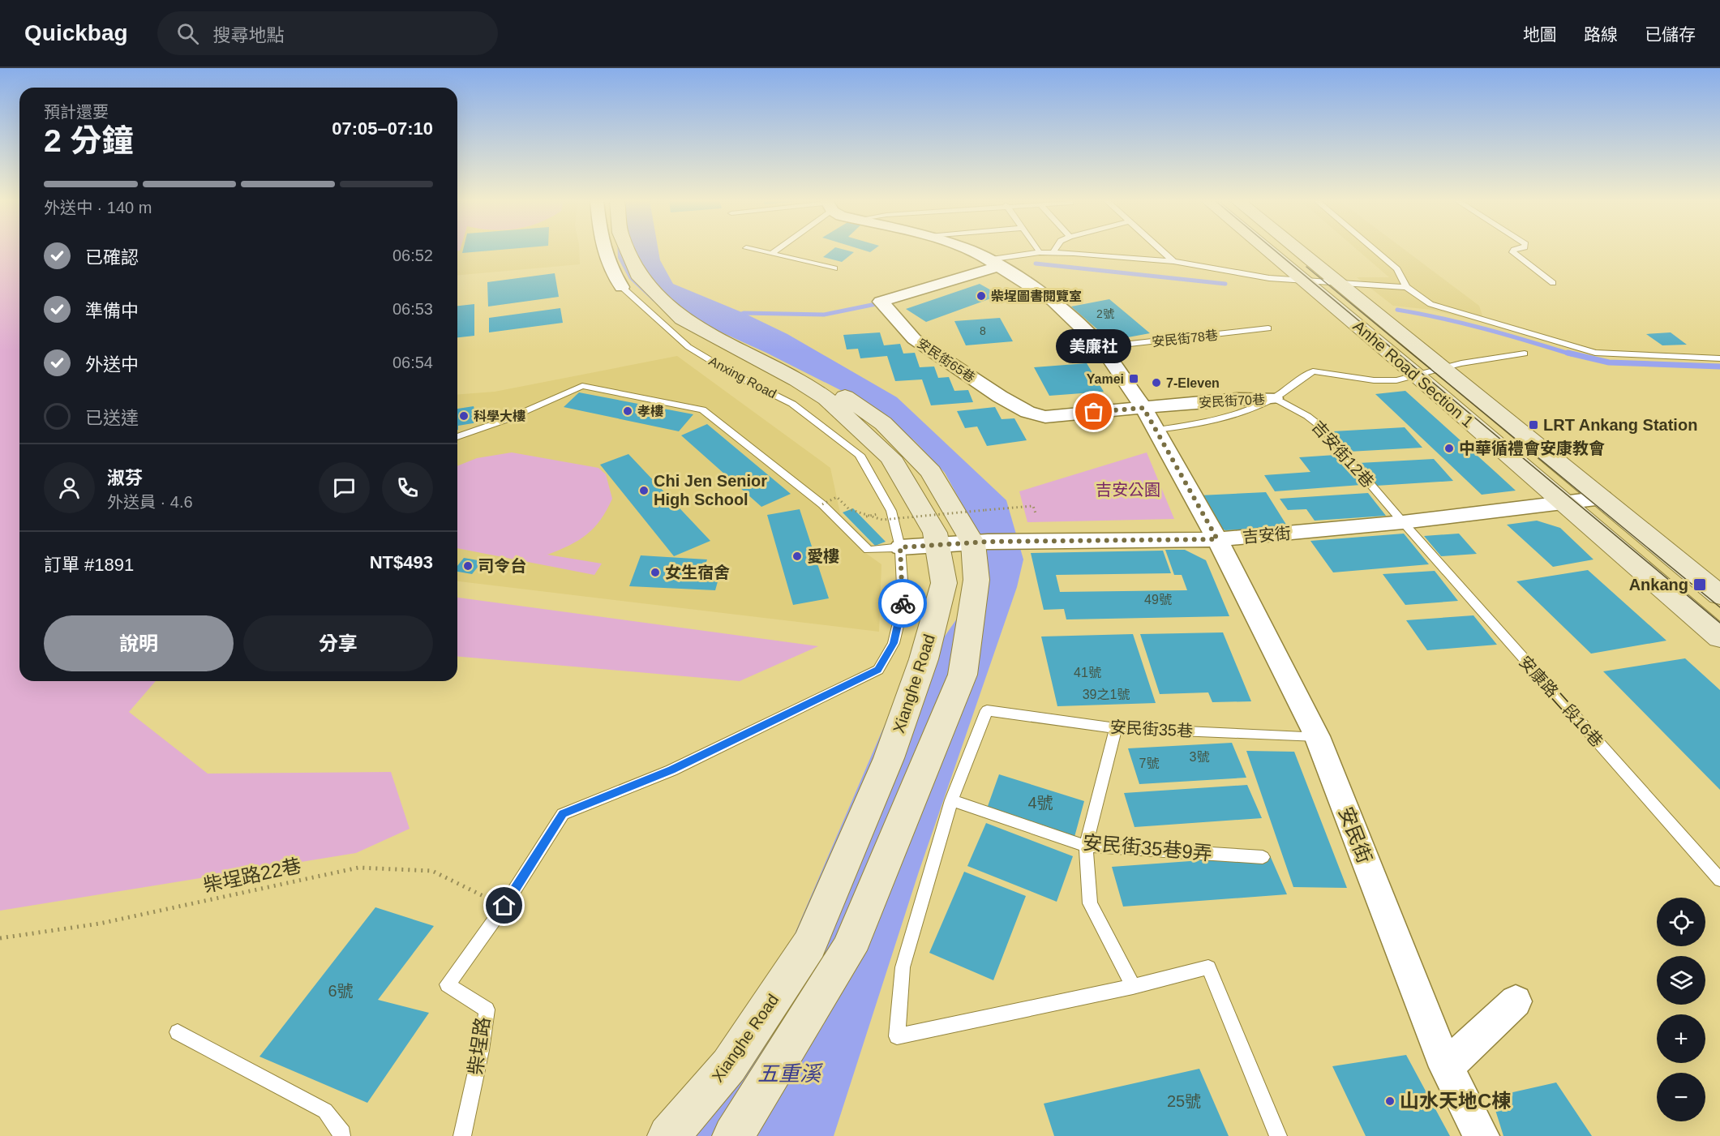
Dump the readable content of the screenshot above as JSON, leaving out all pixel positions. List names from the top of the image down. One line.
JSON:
{"streets":{"main road":["Anhe Road Section 1","Xianghe Road"],"street":["安民街65巷","Anxing Road","安民街70巷","吉安街","安民街"],"lane":["安民街78巷","吉安街12巷","安康路二段16巷","安民街35巷","安民街35巷9弄","柴埕路"],"path":["柴埕路22巷"]},"crossings":[["安民街78巷","安民街"],["安民街65巷","安民街70巷"],["安民街65巷","安民街"],["Anhe Road Section 1","安民街70巷"],["Anhe Road Section 1","吉安街"],["Anxing Road","吉安街"],["Anxing Road","柴埕路"],["安民街70巷","吉安街12巷"],["安民街70巷","安民街"],["吉安街12巷","吉安街"],["吉安街12巷","安康路二段16巷"],["吉安街","Xianghe Road"],["吉安街","安康路二段16巷"],["吉安街","安民街"],["吉安街","柴埕路"],["安民街35巷","安民街"],["安民街35巷","安民街35巷9弄"],["柴埕路22巷","柴埕路"]],"water":["五重溪"],"parks":["吉安公園"],"places":{"other":["柴埕圖書閱覽室","7-Eleven","孝樓","美廉社","科學大樓","中華循禮會安康教會","Chi Jen Senior High School","愛樓","司令台","女生宿舍","山水天地C棟"],"transit":["Yamei","LRT Ankang Station","Ankang"]},"house_numbers":["2號","8","49號","41號","39之1號","3號","7號","4號","6號","25號"],"page":{"header":"Quickbag","search":"搜尋地點","nav":["地圖","路線","已儲存"],"heading":["2 分鐘","預計還要","07:05–07:10"],"panel":["淑芬","外送員 · 4.6","訂單 #1891","NT$493"],"bar":"外送中 · 140 m","list":[["已確認","06:52"],["準備中","06:53"],["外送中","06:54"],"已送達"],"bubble":"美廉社","buttons":["說明","分享"],"map_buttons":["+","−"]}}
